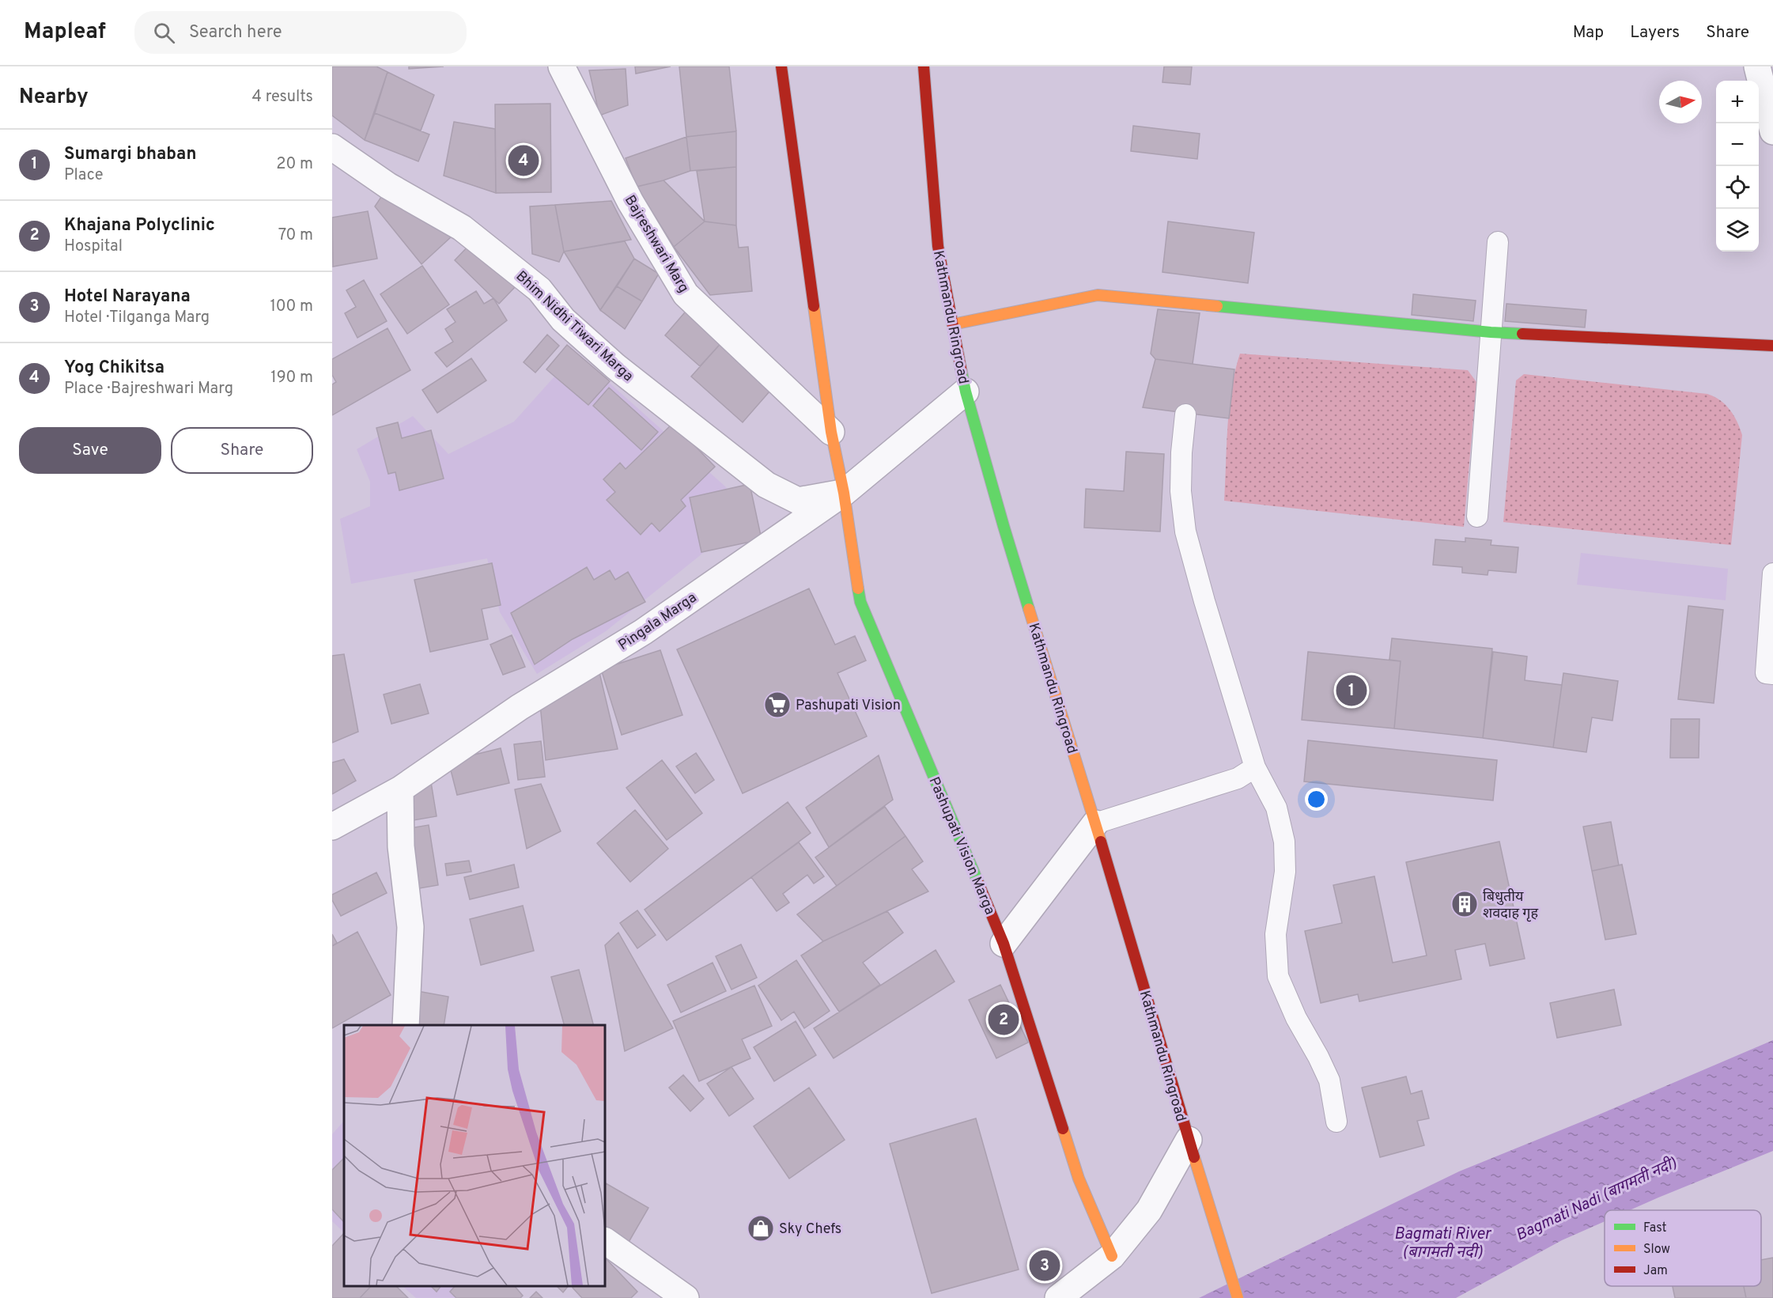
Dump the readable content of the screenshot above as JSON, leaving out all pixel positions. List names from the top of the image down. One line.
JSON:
{"streets":{"main road":["Kathmandu Ringroad","Pashupati Vision Marga"],"street":["Bajreshwari Marg","Bhim Nidhi Tiwari Marga","Pingala Marga"]},"crossings":[["Bajreshwari Marg","Pashupati Vision Marga"],["Kathmandu Ringroad","Pingala Marga"],["Bhim Nidhi Tiwari Marga","Pingala Marga"],["Bhim Nidhi Tiwari Marga","Pashupati Vision Marga"],["Pingala Marga","Pashupati Vision Marga"]],"water":["Bagmati Nadi (बागमती नदी)","Bagmati River (बागमती नदी)"],"places":{"supermarket":["Pashupati Vision"],"building":["बिधुतीय शवदाह गृह"],"shop":["Sky Chefs"]},"legend":["Fast","Slow","Jam"],"north":"right","page":{"header":"Mapleaf","search":"Search here","nav":["Map","Layers","Share"],"heading":["Nearby","4 results"],"map_buttons":["+","−"],"list":[{"mark":"1","name":"Sumargi bhaban","note":"Place","value":"20 m"},{"mark":"2","name":"Khajana Polyclinic","note":"Hospital","value":"70 m"},{"mark":"3","name":"Hotel Narayana","note":"Hotel · Tilganga Marg","value":"100 m"},{"mark":"4","name":"Yog Chikitsa","note":"Place · Bajreshwari Marg","value":"190 m"}],"pins":["4","1","2","3"],"buttons":["Save","Share"]}}
